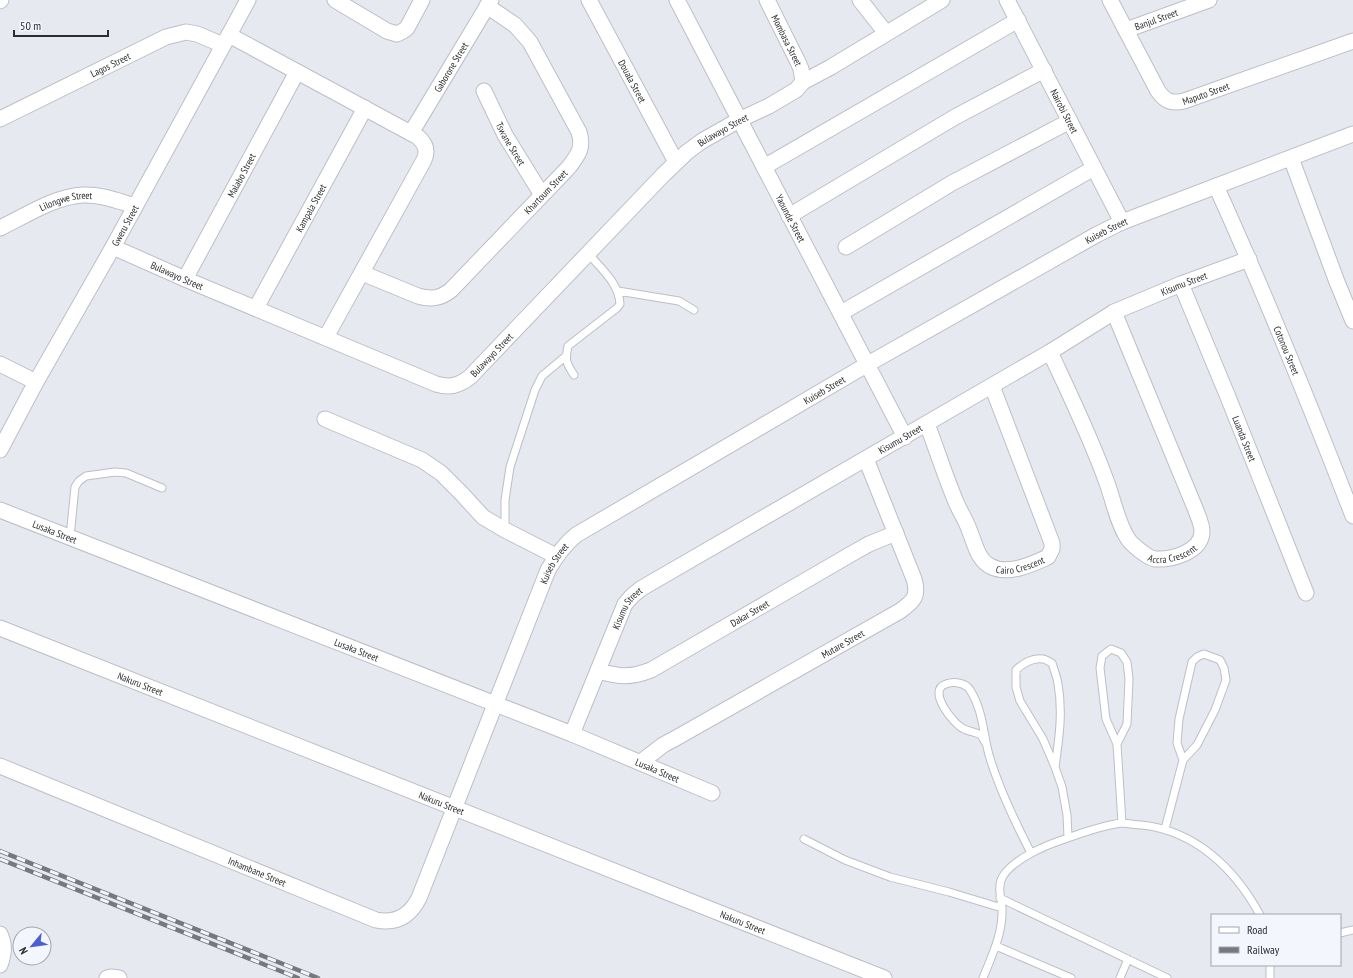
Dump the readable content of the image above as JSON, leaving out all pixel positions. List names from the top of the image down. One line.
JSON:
{"streets":{"street":["Banjul Street","Mombasa Street","Lagos Street","Gaborone Street","Douala Street","Maputo Street","Nairobi Street","Bulawayo Street","Tswane Street","Malabo Street","Khartoum Street","Lilongwe Street","Kampala Street","Yaounde Street","Gweru Street","Kuiseb Street","Kisumu Street","Cotonou Street","Luanda Street","Lusaka Street","Accra Crescent","Cairo Crescent","Dakar Street","Mutare Street","Nakuru Street","Inhambane Street"]},"crossings":[["Banjul Street","Maputo Street"],["Mombasa Street","Bulawayo Street"],["Lagos Street","Gaborone Street"],["Lagos Street","Bulawayo Street"],["Lagos Street","Malabo Street"],["Lagos Street","Khartoum Street"],["Lagos Street","Kampala Street"],["Lagos Street","Gweru Street"],["Gaborone Street","Khartoum Street"],["Douala Street","Bulawayo Street"],["Nairobi Street","Kuiseb Street"],["Bulawayo Street","Malabo Street"],["Bulawayo Street","Kampala Street"],["Bulawayo Street","Yaounde Street"],["Bulawayo Street","Gweru Street"],["Tswane Street","Khartoum Street"],["Lilongwe Street","Gweru Street"],["Yaounde Street","Kuiseb Street"],["Yaounde Street","Kisumu Street"],["Kuiseb Street","Cotonou Street"],["Kuiseb Street","Lusaka Street"],["Kuiseb Street","Nakuru Street"],["Kuiseb Street","Inhambane Street"],["Kisumu Street","Cotonou Street"],["Kisumu Street","Luanda Street"],["Kisumu Street","Lusaka Street"],["Kisumu Street","Accra Crescent"],["Kisumu Street","Cairo Crescent"],["Kisumu Street","Dakar Street"],["Kisumu Street","Mutare Street"],["Lusaka Street","Mutare Street"],["Dakar Street","Mutare Street"],["Nakuru Street","Inhambane Street"]],"legend":["Road","Railway"],"scale_bar":"50 m","north":"bottom left"}
